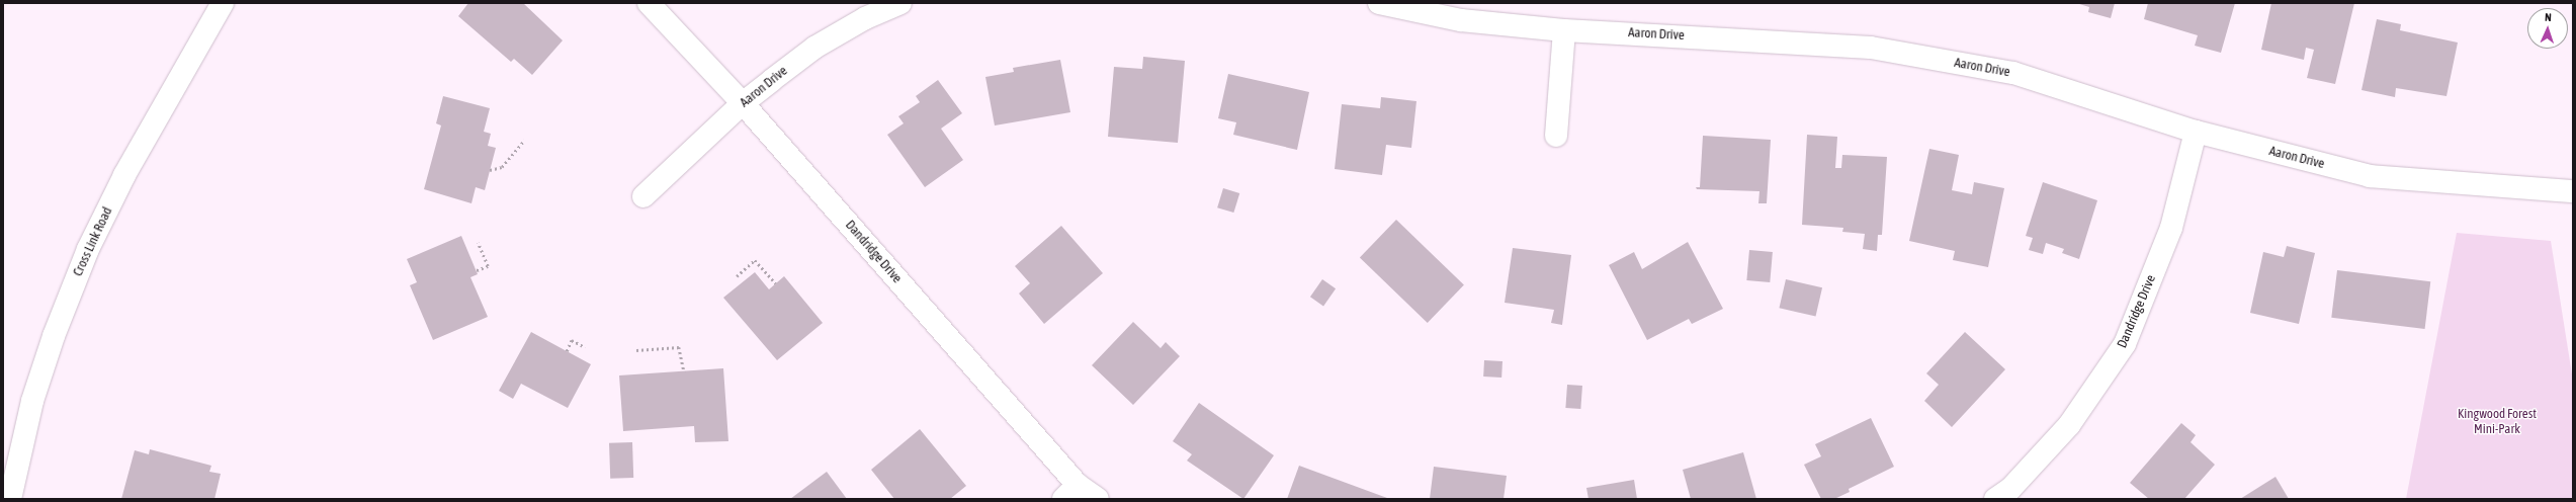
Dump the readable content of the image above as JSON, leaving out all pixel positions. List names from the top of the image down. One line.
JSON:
{"streets":{"street":["Aaron Drive","Cross Link Road","Dandridge Drive"]},"crossings":[["Aaron Drive","Dandridge Drive"]],"parks":["Kingwood Forest Mini-Park"],"north":"top"}
